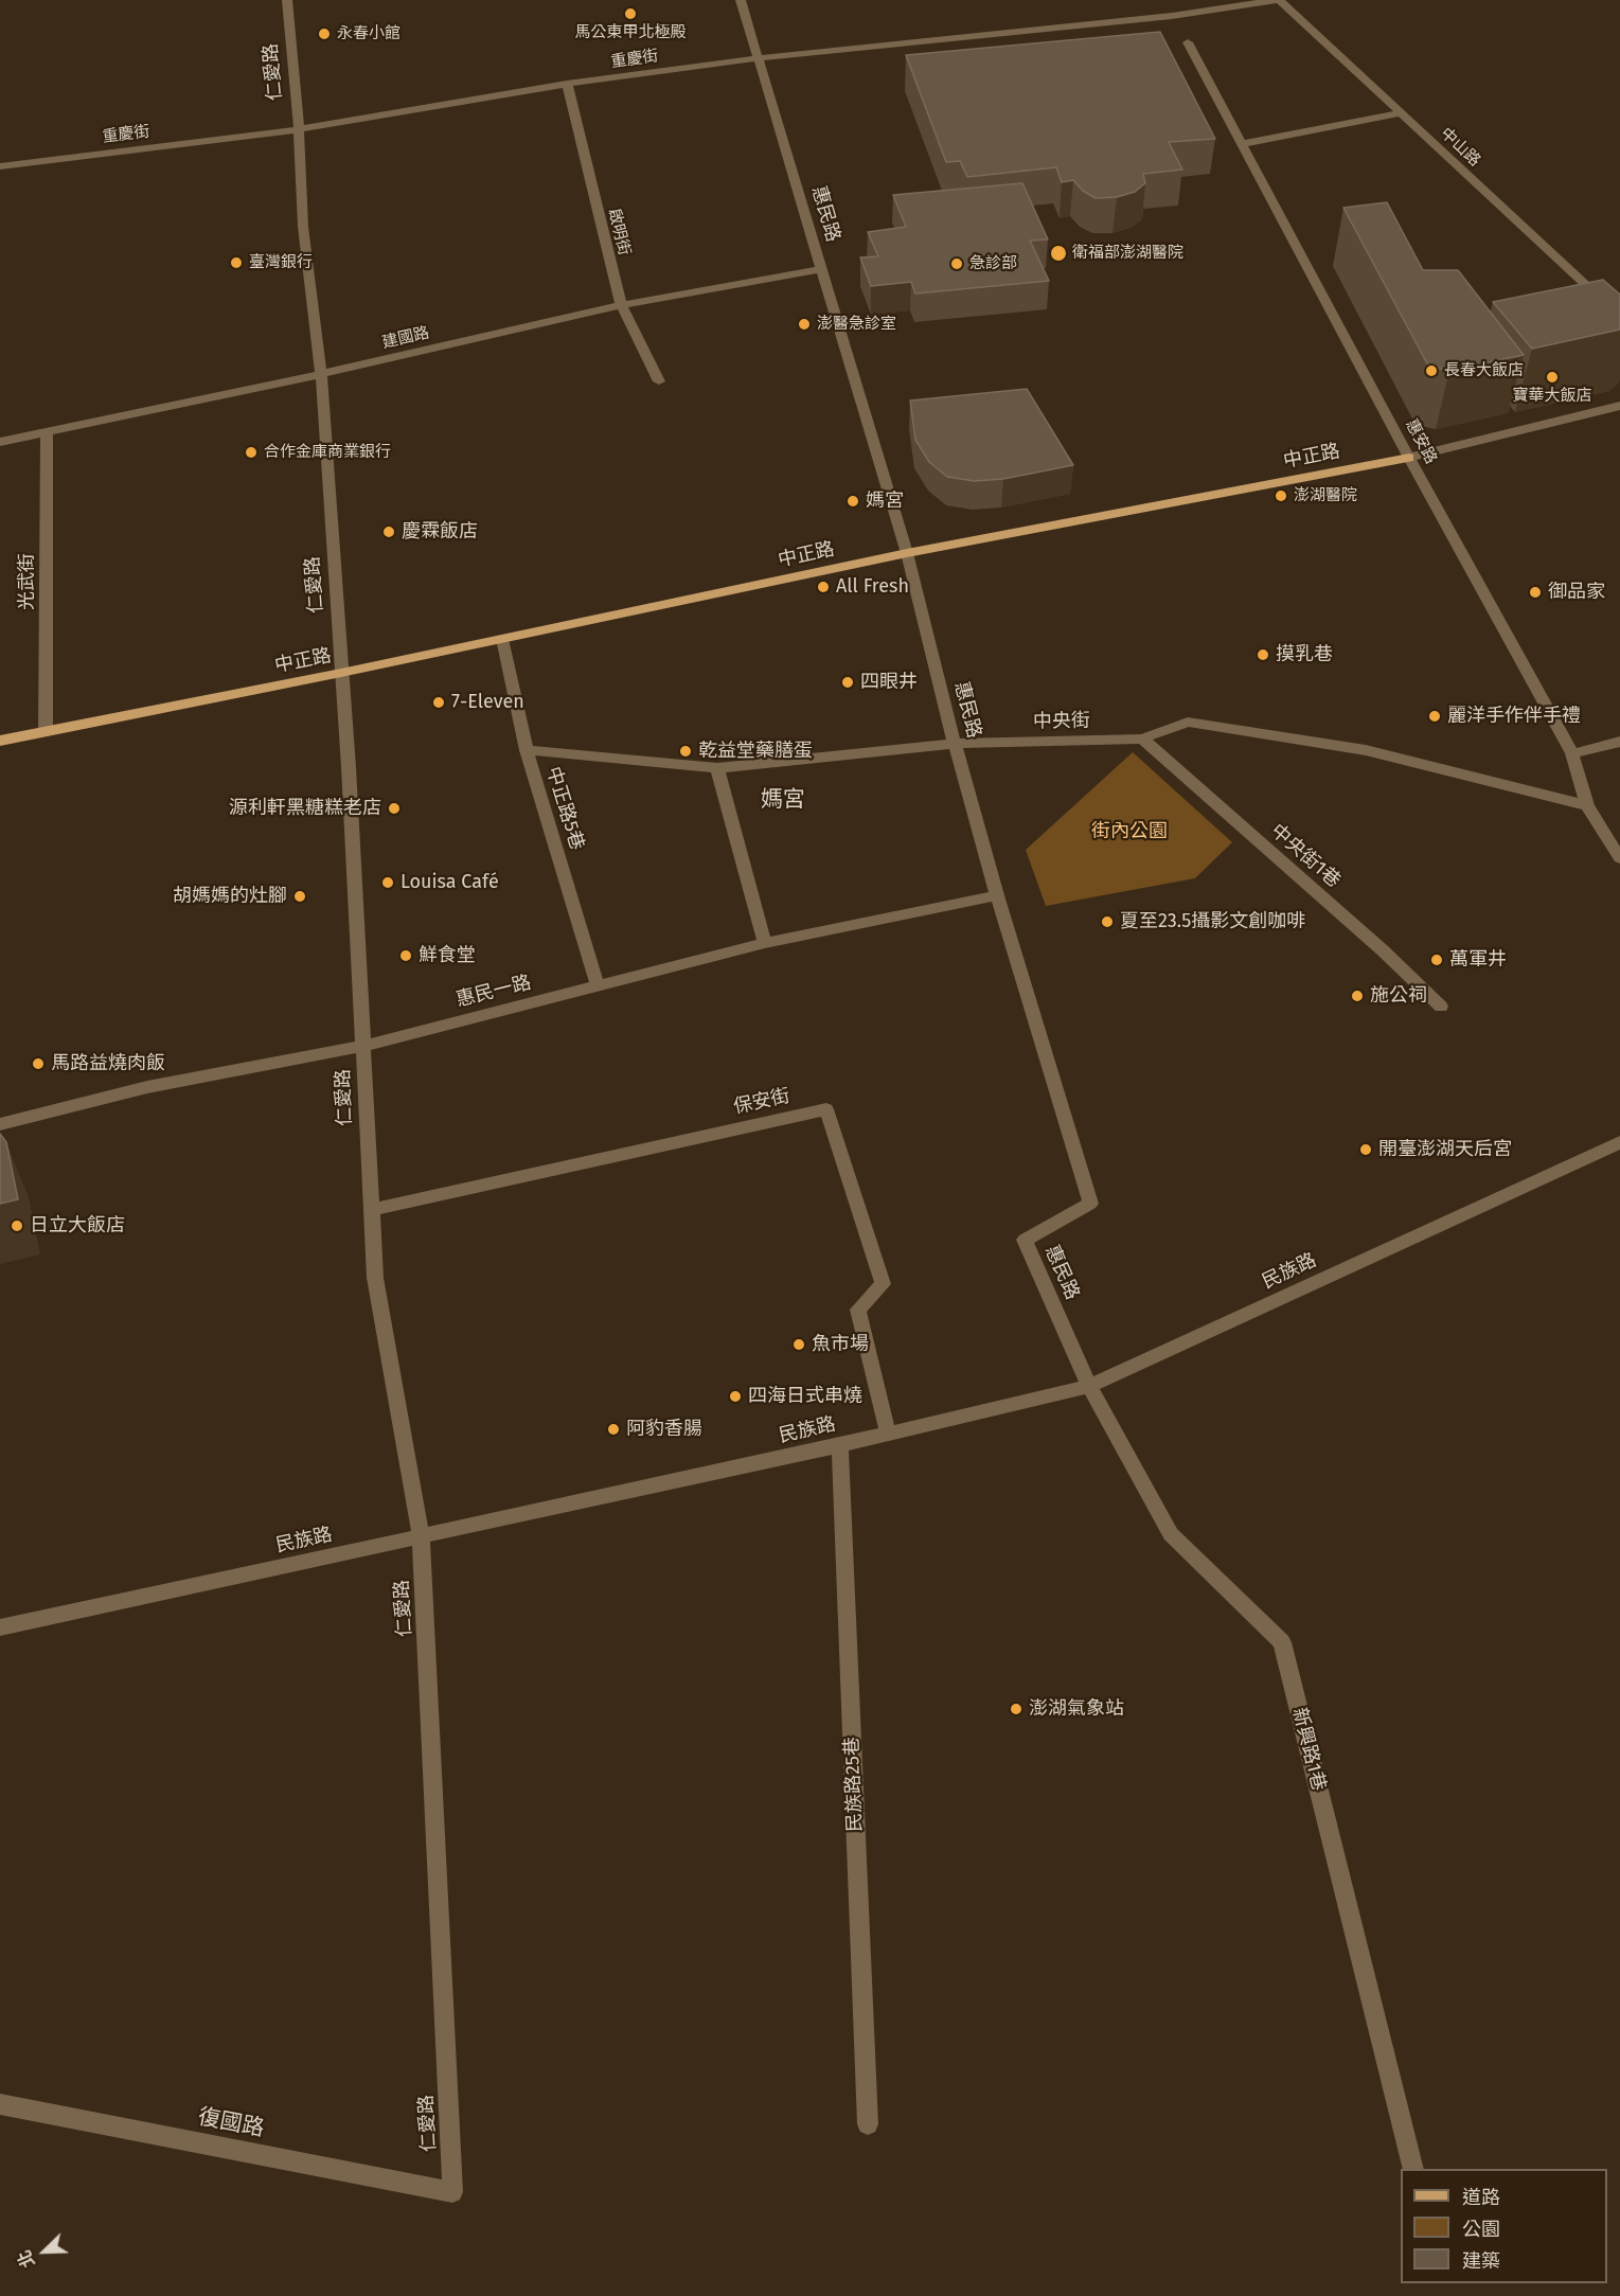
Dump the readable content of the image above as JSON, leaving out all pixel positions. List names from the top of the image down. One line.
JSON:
{"streets":{"main road":["中正路"],"street":["重慶街","仁愛路","中山路","惠民路","啟明街","建國路","惠安路","光武街","中央街","中正路5巷","中央街1巷","惠民一路","保安街","民族路","新興路1巷","民族路25巷","復國路"]},"crossings":[["重慶街","仁愛路"],["重慶街","中山路"],["重慶街","惠民路"],["重慶街","啟明街"],["仁愛路","建國路"],["仁愛路","中正路"],["仁愛路","惠民一路"],["仁愛路","保安街"],["仁愛路","民族路"],["仁愛路","復國路"],["惠民路","建國路"],["惠民路","中正路"],["惠民路","中央街"],["惠民路","惠民一路"],["惠民路","民族路"],["惠民路","新興路1巷"],["啟明街","建國路"],["建國路","光武街"],["惠安路","中正路"],["惠安路","中央街"],["中正路","光武街"],["中正路","中正路5巷"],["中央街","中正路5巷"],["中央街","中央街1巷"],["中正路5巷","惠民一路"],["保安街","民族路"],["民族路","新興路1巷"],["民族路","民族路25巷"]],"districts":["媽宮"],"parks":["街內公園"],"places":["馬公東甲北極殿","永春小館","衛福部澎湖醫院","臺灣銀行","急診部","澎醫急診室","長春大飯店","寶華大飯店","合作金庫商業銀行","澎湖醫院","媽宮","慶霖飯店","All Fresh","御品家","摸乳巷","四眼井","7-Eleven","麗洋手作伴手禮","乾益堂藥膳蛋","源利軒黑糖糕老店","Louisa Café","胡媽媽的灶腳","夏至23.5攝影文創咖啡","鮮食堂","萬軍井","施公祠","馬路益燒肉飯","開臺澎湖天后宮","日立大飯店","魚市場","四海日式串燒","阿豹香腸","澎湖氣象站"],"legend":["道路","公園","建築"],"north":"bottom left"}
